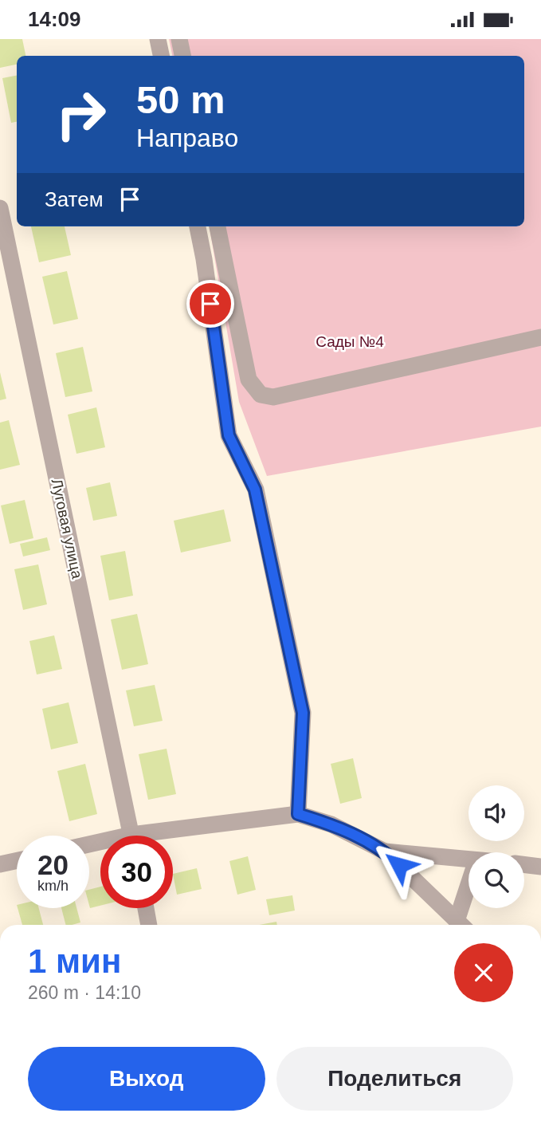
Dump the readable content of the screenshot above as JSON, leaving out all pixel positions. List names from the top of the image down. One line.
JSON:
{"streets":{"street":["Луговая улица"]},"parks":["Сады №4"],"page":{"status":"14:09","turn":["50 m","Направо"],"then":"Затем","speed":"20 km/h","limit":"30","heading":["1 мин","260 m · 14:10"],"buttons":["Выход","Поделиться"]}}
